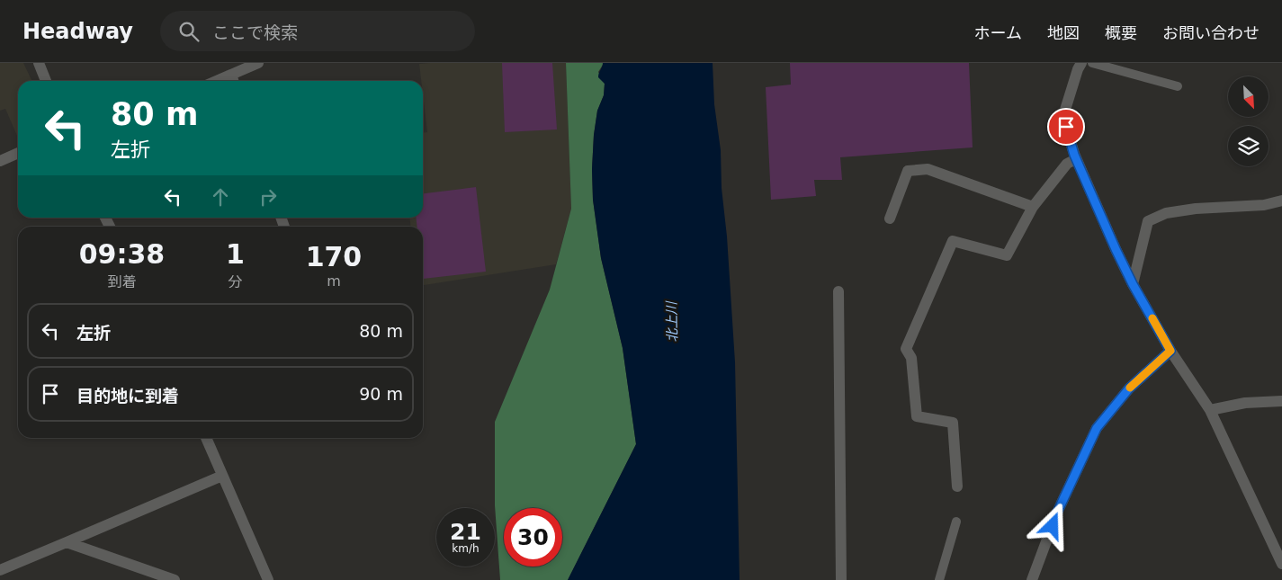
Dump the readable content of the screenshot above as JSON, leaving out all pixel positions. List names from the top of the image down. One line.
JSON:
{"water":["北上川"],"north":"bottom right","page":{"header":"Headway","search":"ここで検索","nav":["ホーム","地図","概要","お問い合わせ"],"turn":["80 m","左折"],"eta":["09:38","到着","1","分","170","m"],"list":[{"name":"左折","value":"80 m"},{"name":"目的地に到着","value":"90 m"}],"speed":"21 km/h","limit":"30"}}
